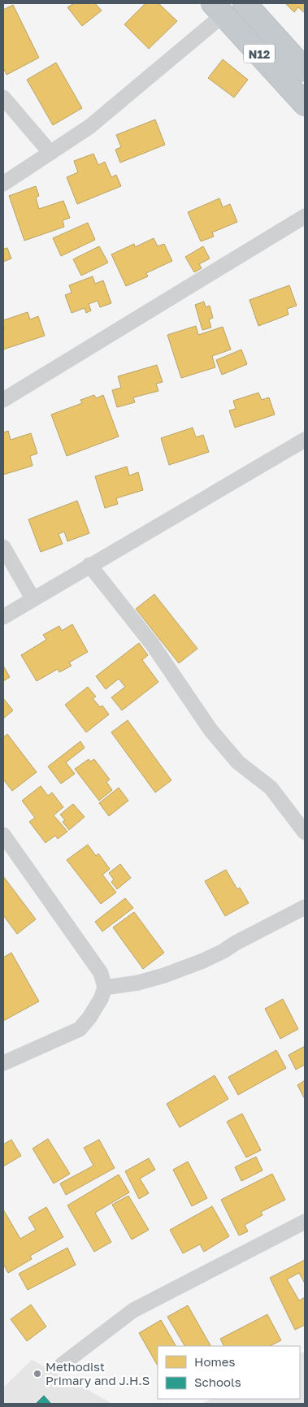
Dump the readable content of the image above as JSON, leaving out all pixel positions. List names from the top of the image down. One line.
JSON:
{"streets":{"highway":["N12"]},"places":["Methodist Primary and J.H.S"],"legend":["Homes","Schools"]}
